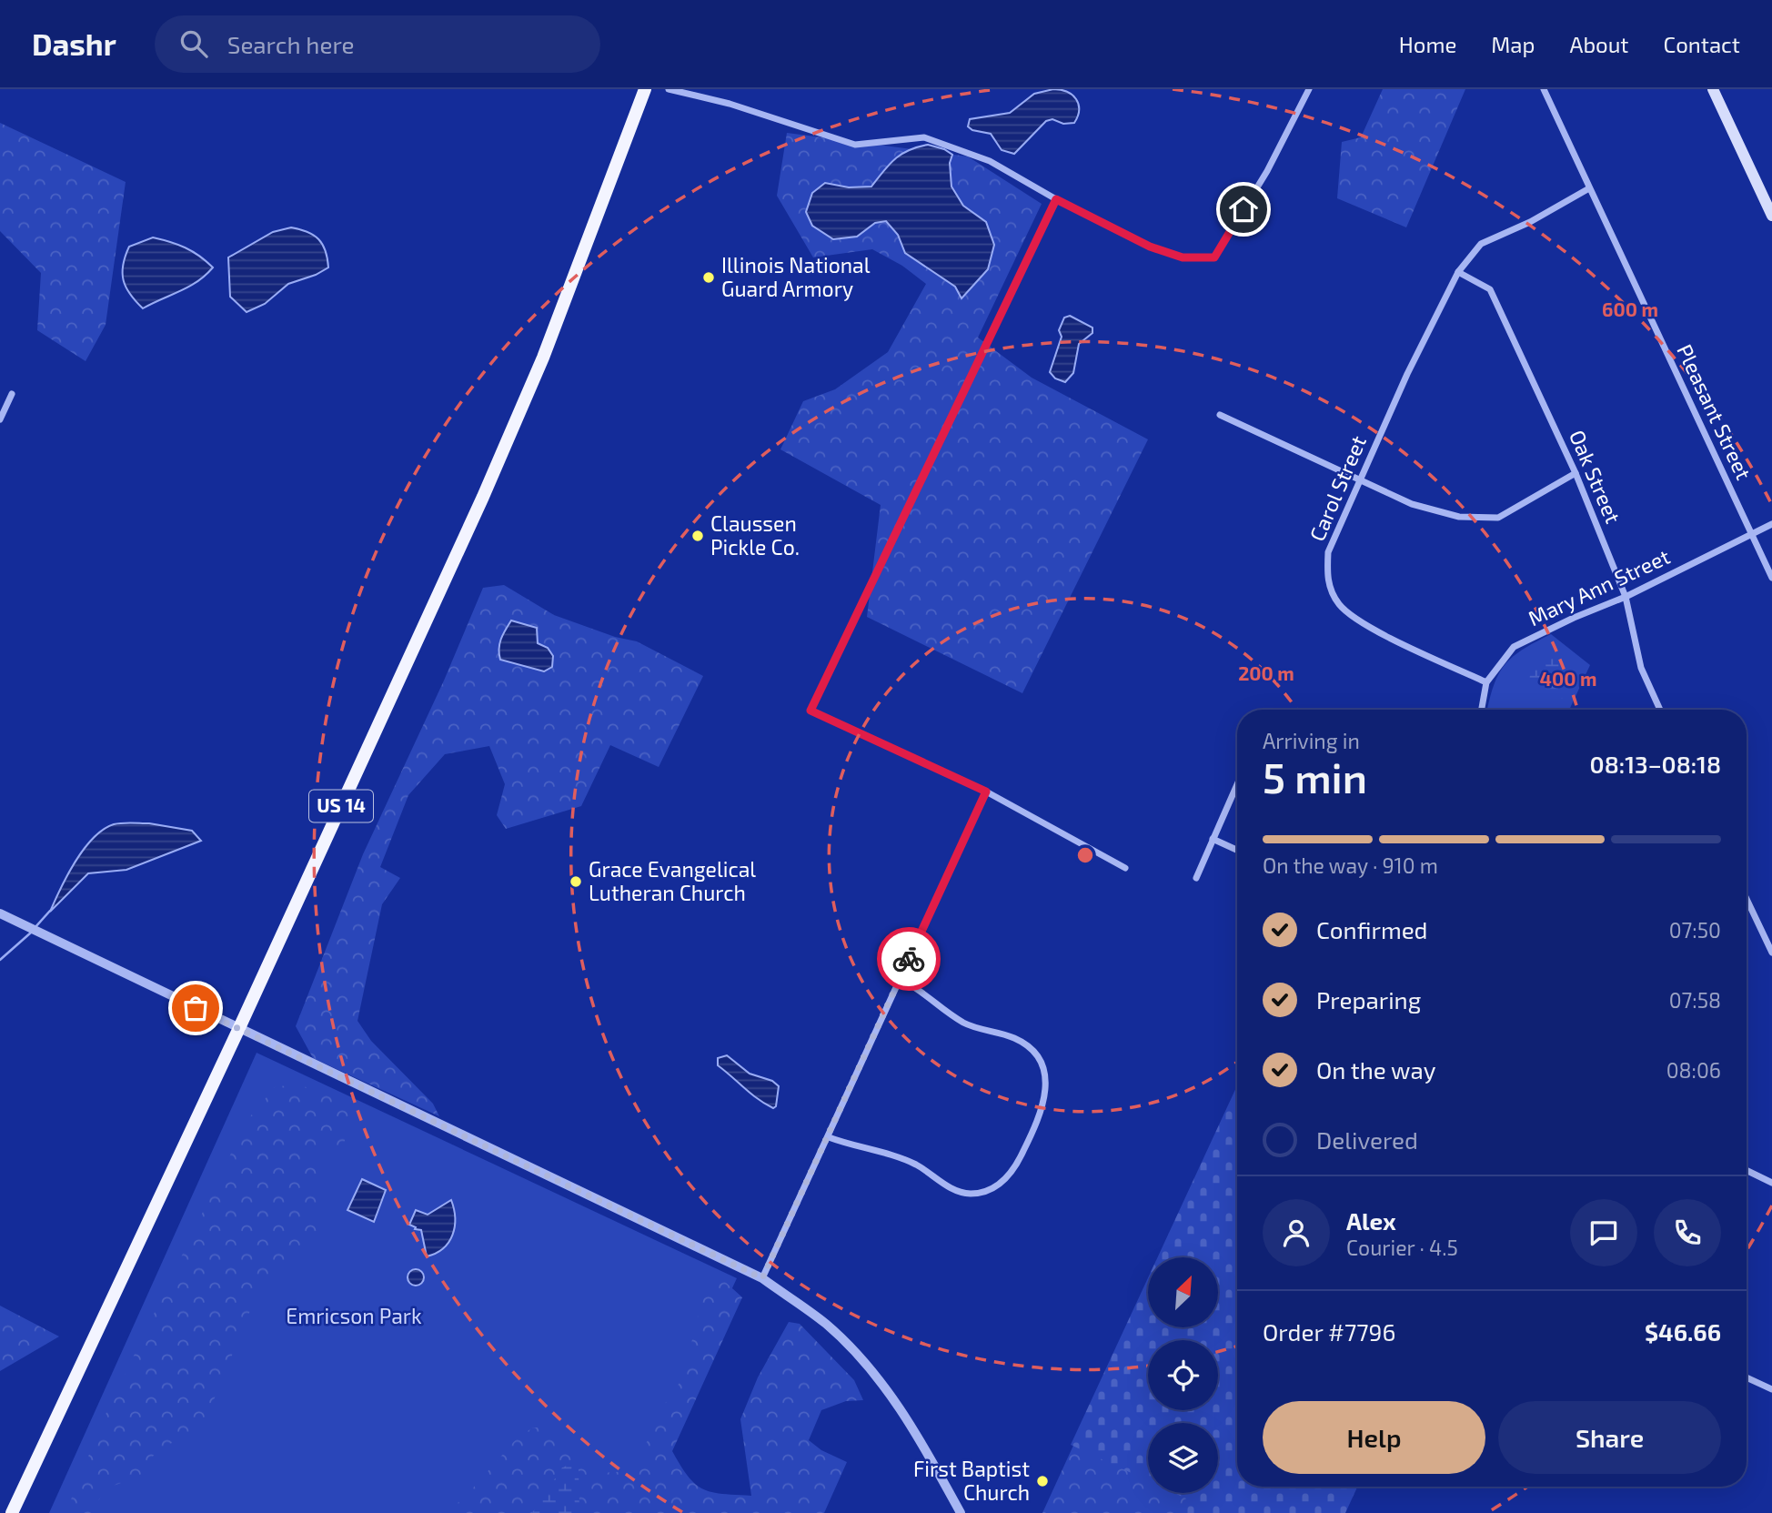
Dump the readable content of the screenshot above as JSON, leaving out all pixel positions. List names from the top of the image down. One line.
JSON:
{"streets":{"main road":["US 14"],"street":["Pleasant Street","Oak Street","Carol Street","Mary Ann Street"]},"crossings":[["Pleasant Street","Carol Street"],["Pleasant Street","Mary Ann Street"],["Oak Street","Carol Street"],["Oak Street","Mary Ann Street"],["Carol Street","Mary Ann Street"]],"parks":["Emricson Park"],"places":["Illinois National Guard Armory","Claussen Pickle Co.","Grace Evangelical Lutheran Church","First Baptist Church"],"north":"top right","page":{"header":"Dashr","search":"Search here","nav":["Home","Map","About","Contact"],"heading":["5 min","Arriving in","08:13–08:18"],"panel":["Alex","Courier · 4.5","Order #7796","$46.66"],"bar":"On the way · 910 m","list":[["Confirmed","07:50"],["Preparing","07:58"],["On the way","08:06"],"Delivered"],"buttons":["Help","Share"]},"rings":["600 m","200 m","400 m"]}
